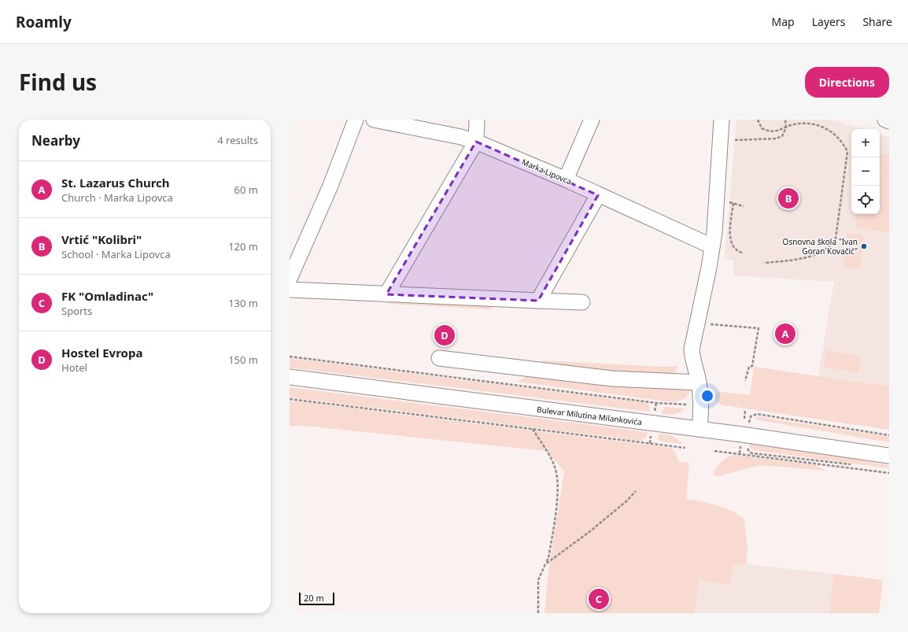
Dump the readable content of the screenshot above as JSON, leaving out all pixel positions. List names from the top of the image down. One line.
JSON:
{"streets":{"street":["Marka Lipovca","Bulevar Milutina Milankovića"]},"places":["Osnovna škola \"Ivan Goran Kovačić\""],"scale_bar":"20 m","page":{"header":"Roamly","nav":["Map","Layers","Share"],"title":"Find us","buttons":"Directions","heading":["Nearby","4 results"],"map_buttons":["+","−"],"list":[{"mark":"A","name":"St. Lazarus Church","note":"Church · Marka Lipovca","value":"60 m"},{"mark":"B","name":"Vrtić \"Kolibri\"","note":"School · Marka Lipovca","value":"120 m"},{"mark":"C","name":"FK \"Omladinac\"","note":"Sports","value":"130 m"},{"mark":"D","name":"Hostel Evropa","note":"Hotel","value":"150 m"}],"pins":["B","A","D","C"],"scale":"20 m"}}
